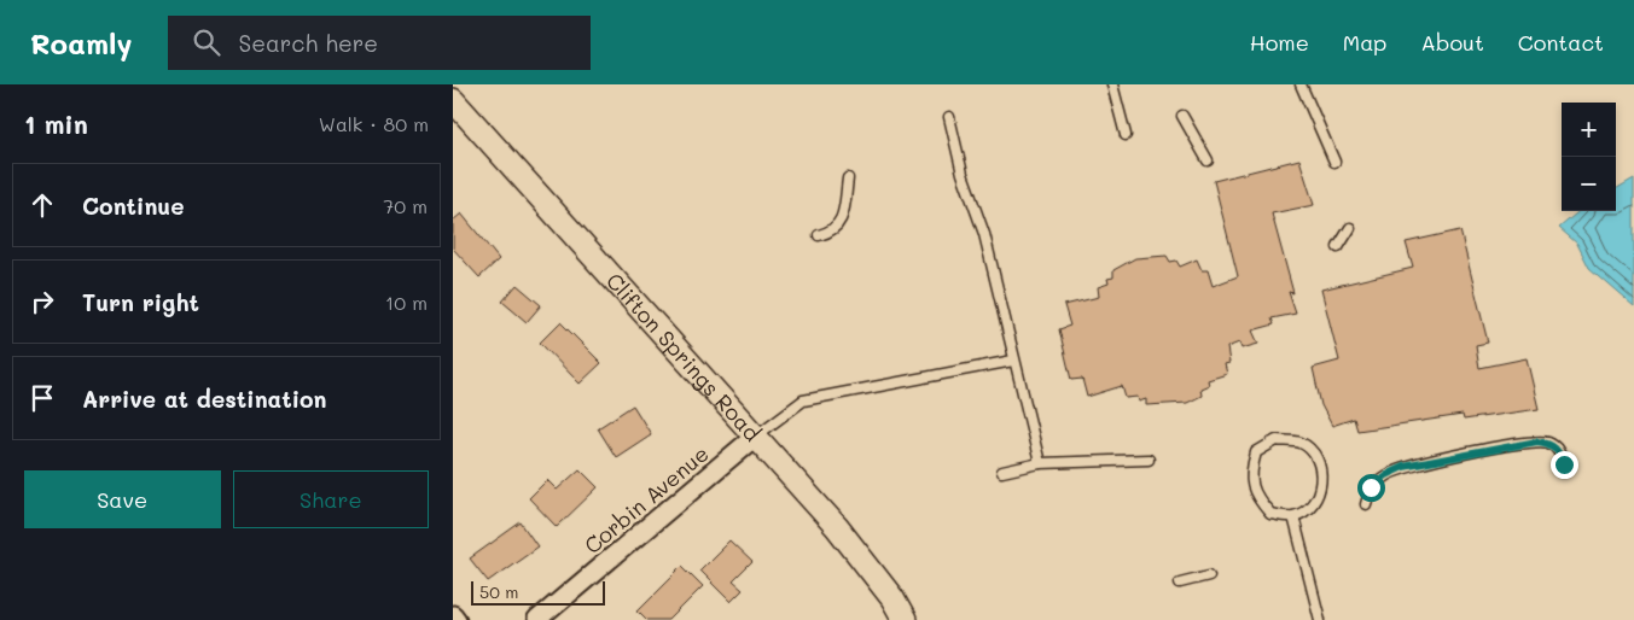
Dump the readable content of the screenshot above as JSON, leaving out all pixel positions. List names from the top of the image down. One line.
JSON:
{"streets":{"street":["Clifton Springs Road","Corbin Avenue"]},"crossings":[["Clifton Springs Road","Corbin Avenue"]],"scale_bar":"50 m","page":{"header":"Roamly","search":"Search here","nav":["Home","Map","About","Contact"],"heading":["1 min","Walk · 80 m"],"map_buttons":["+","−"],"list":[["Continue","70 m"],["Turn right","10 m"],"Arrive at destination"],"buttons":["Save","Share"],"scale":"50 m"}}
